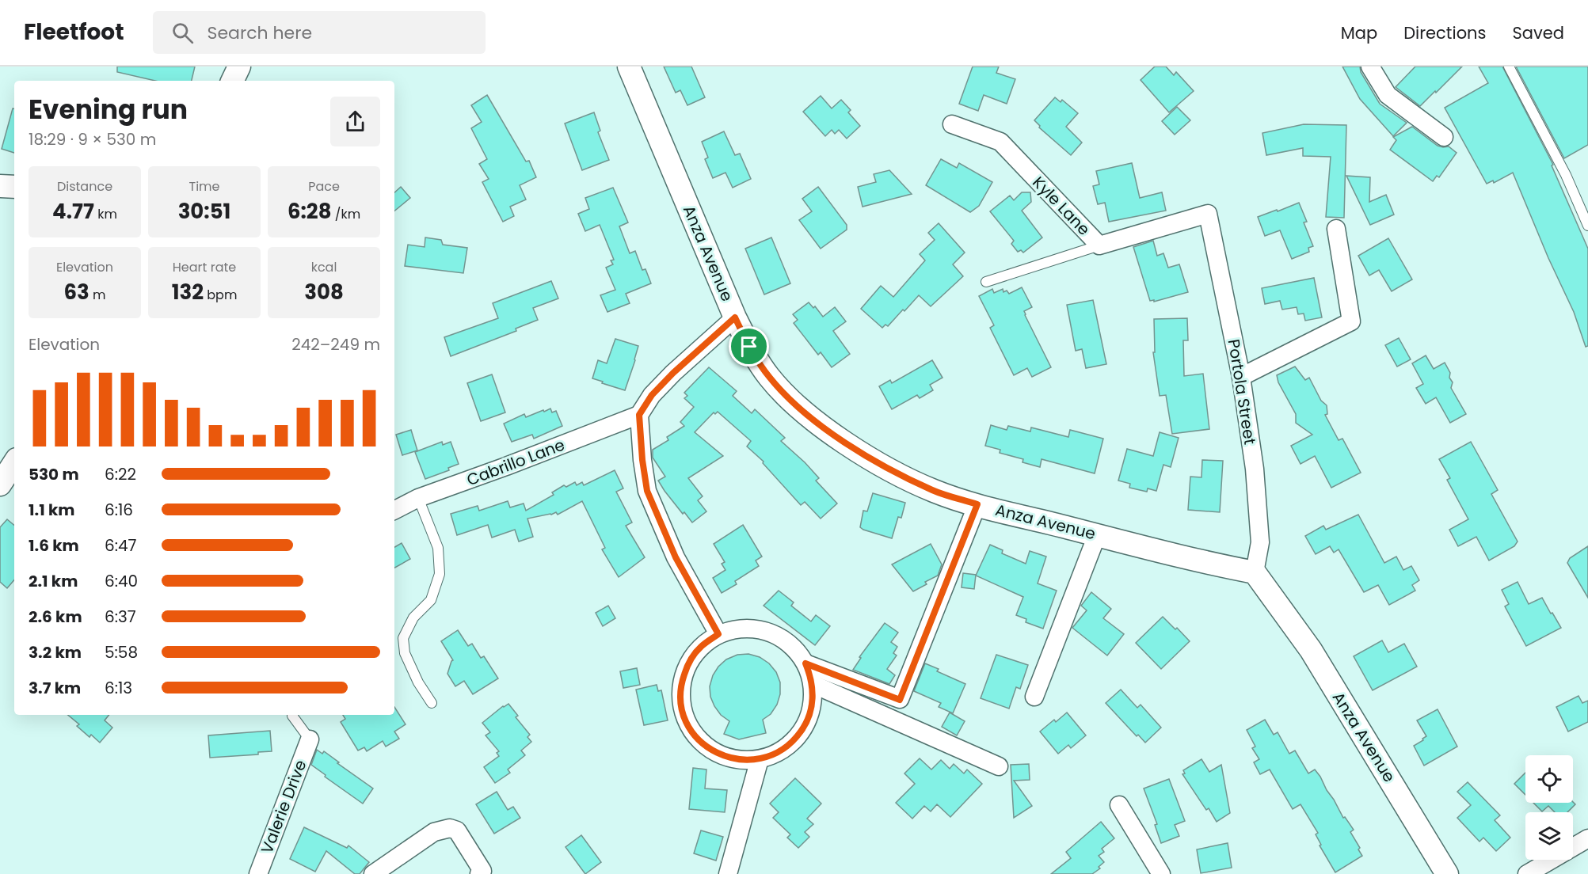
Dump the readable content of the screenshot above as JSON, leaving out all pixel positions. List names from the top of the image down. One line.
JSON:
{"streets":{"street":["Kyle Lane","Anza Avenue","Portola Street","Cabrillo Lane","Valerie Drive"]},"crossings":[["Kyle Lane","Portola Street"],["Anza Avenue","Portola Street"]],"page":{"header":"Fleetfoot","search":"Search here","nav":["Map","Directions","Saved"],"heading":["Evening run","18:29 · 9 × 530 m"],"stats":[["Distance","4.77 km"],["Time","30:51"],["Pace","6:28 /km"],["Elevation","63 m"],["Heart rate","132 bpm"],["kcal","308"]],"chart":["Elevation","242–249 m"],"list":[{"name":"530 m","note":"6:22"},{"name":"1.1 km","note":"6:16"},{"name":"1.6 km","note":"6:47"},{"name":"2.1 km","note":"6:40"},{"name":"2.6 km","note":"6:37"},{"name":"3.2 km","note":"5:58"},{"name":"3.7 km","note":"6:13"}]}}
